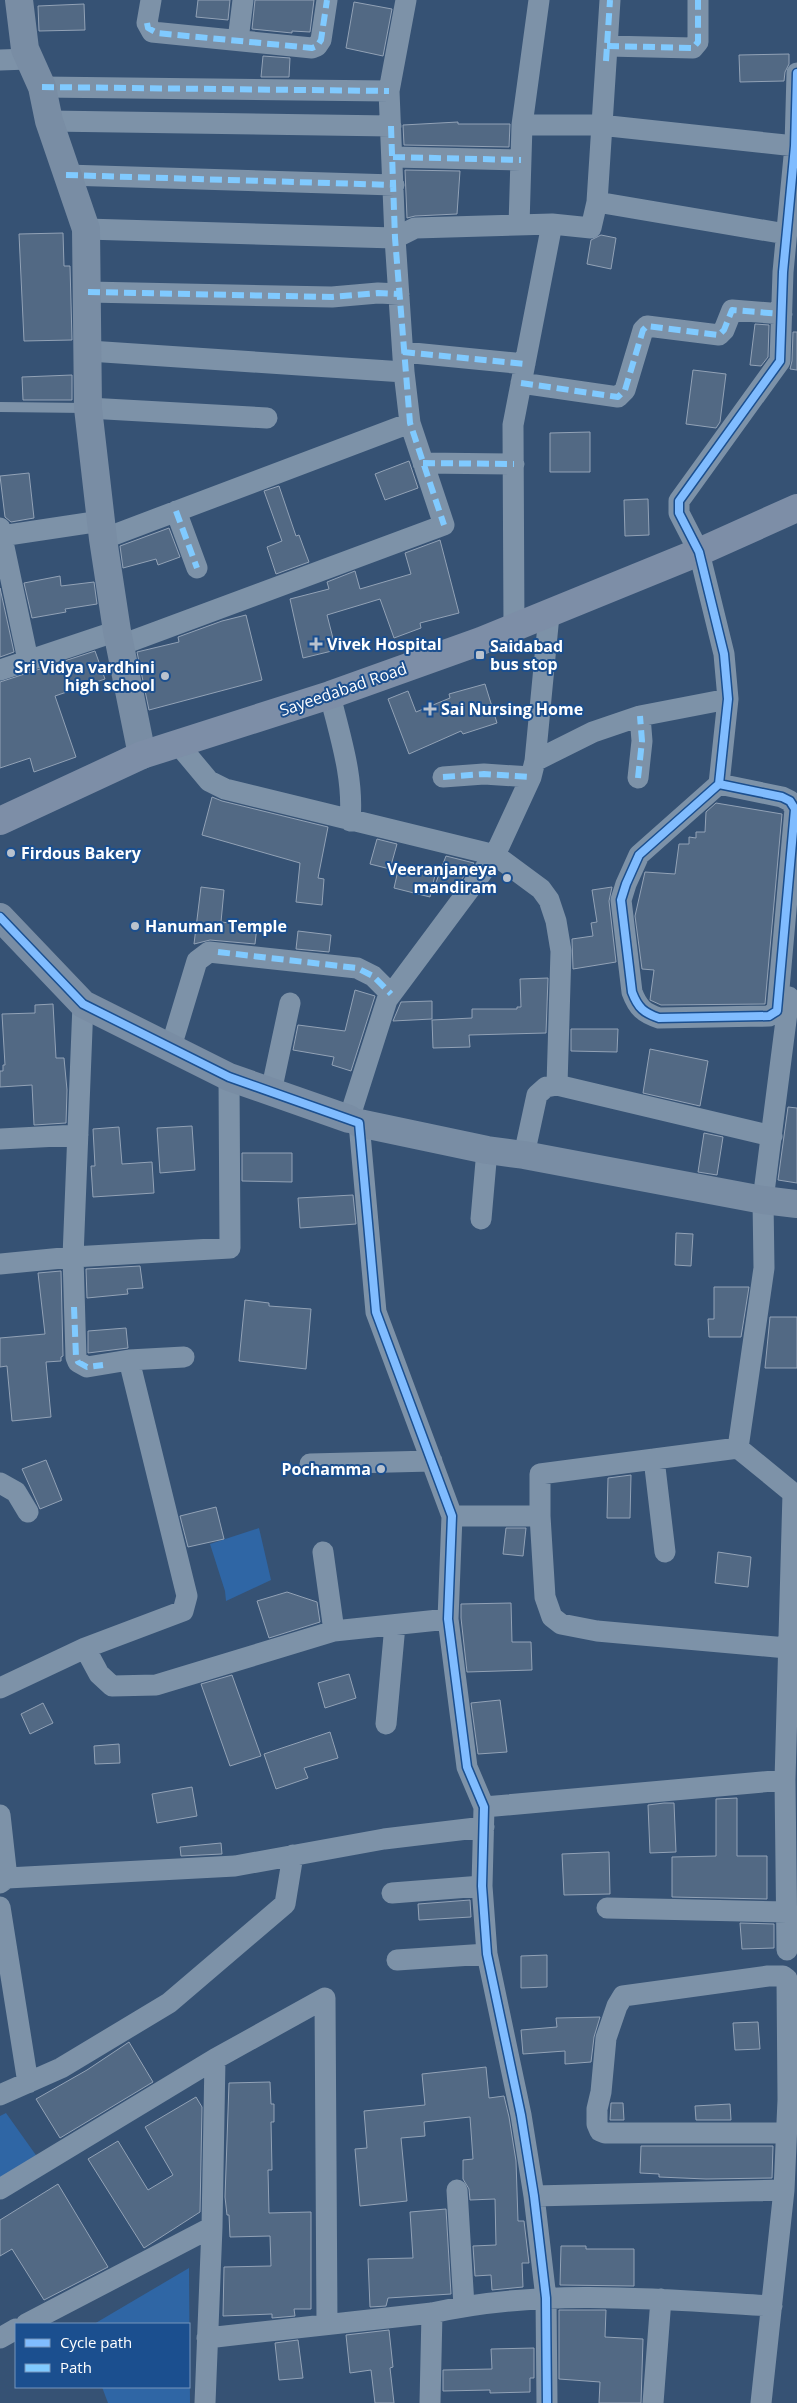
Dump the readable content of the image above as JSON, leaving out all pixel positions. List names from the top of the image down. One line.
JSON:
{"streets":{"main road":["Sayeedabad Road"]},"places":{"health":["Vivek Hospital","Sai Nursing Home"],"transit":["Saidabad bus stop"],"other":["Sri Vidya vardhini high school","Firdous Bakery","Veeranjaneya mandiram","Hanuman Temple","Pochamma"]},"legend":["Cycle path","Path"]}
